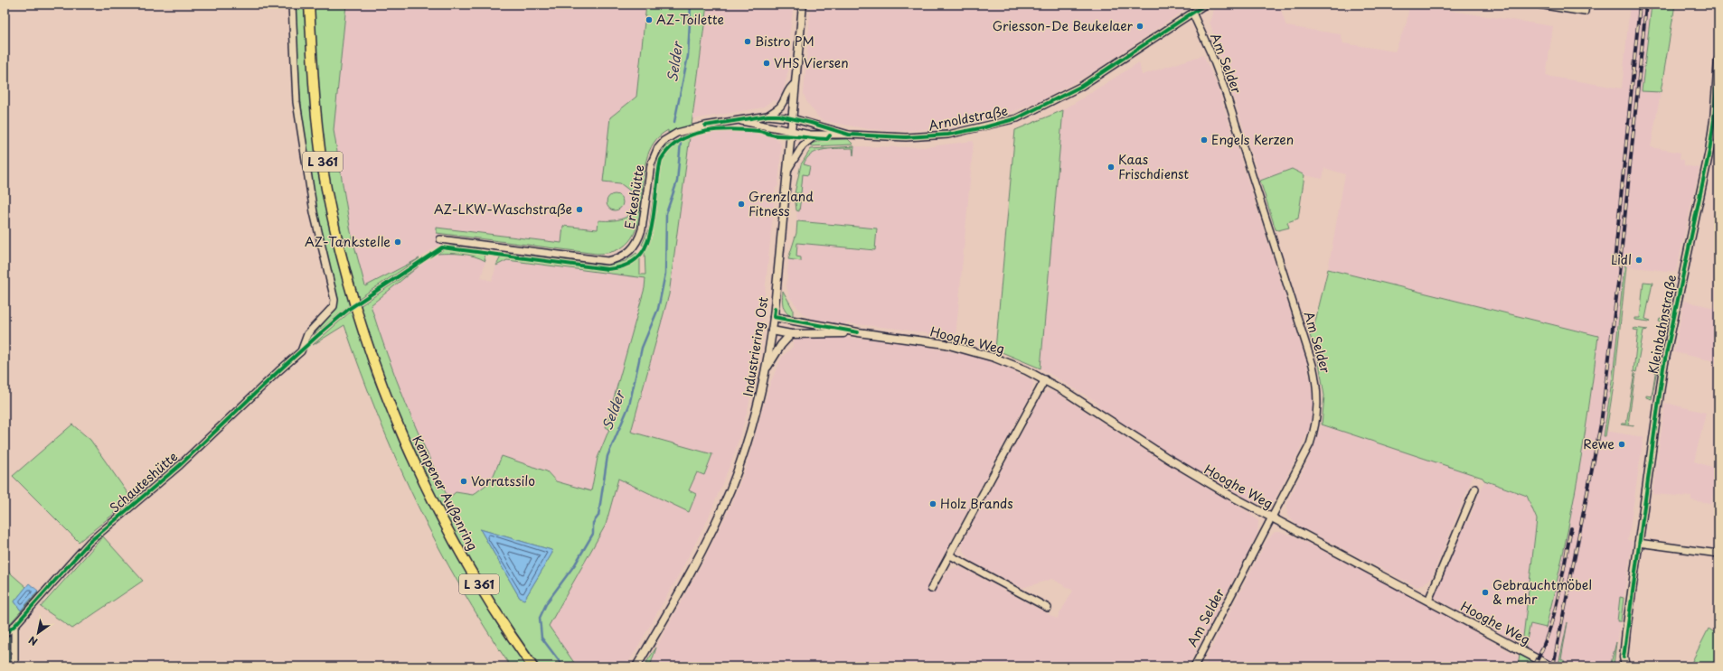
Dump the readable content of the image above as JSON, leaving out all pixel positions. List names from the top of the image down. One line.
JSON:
{"streets":{"main road":["L 361","Kempener Außenring"],"street":["Am Selder","Arnoldstraße","Erkeshütte","Kleinbahnstraße","Hooghe Weg","Industriering Ost","Schauteshütte"]},"crossings":[["Am Selder","Arnoldstraße"],["Am Selder","Hooghe Weg"],["Arnoldstraße","Erkeshütte"],["Arnoldstraße","Industriering Ost"],["Erkeshütte","Industriering Ost"],["Hooghe Weg","Industriering Ost"]],"water":["Selder"],"places":["AZ-Toilette","Griesson-De Beukelaer","Bistro PM","VHS Viersen","Engels Kerzen","Kaas Frischdienst","Grenzland Fitness","AZ-LKW-Waschstraße","AZ-Tankstelle","Lidl","Rewe","Vorratssilo","Holz Brands","Gebrauchtmöbel & mehr"],"north":"bottom left"}
